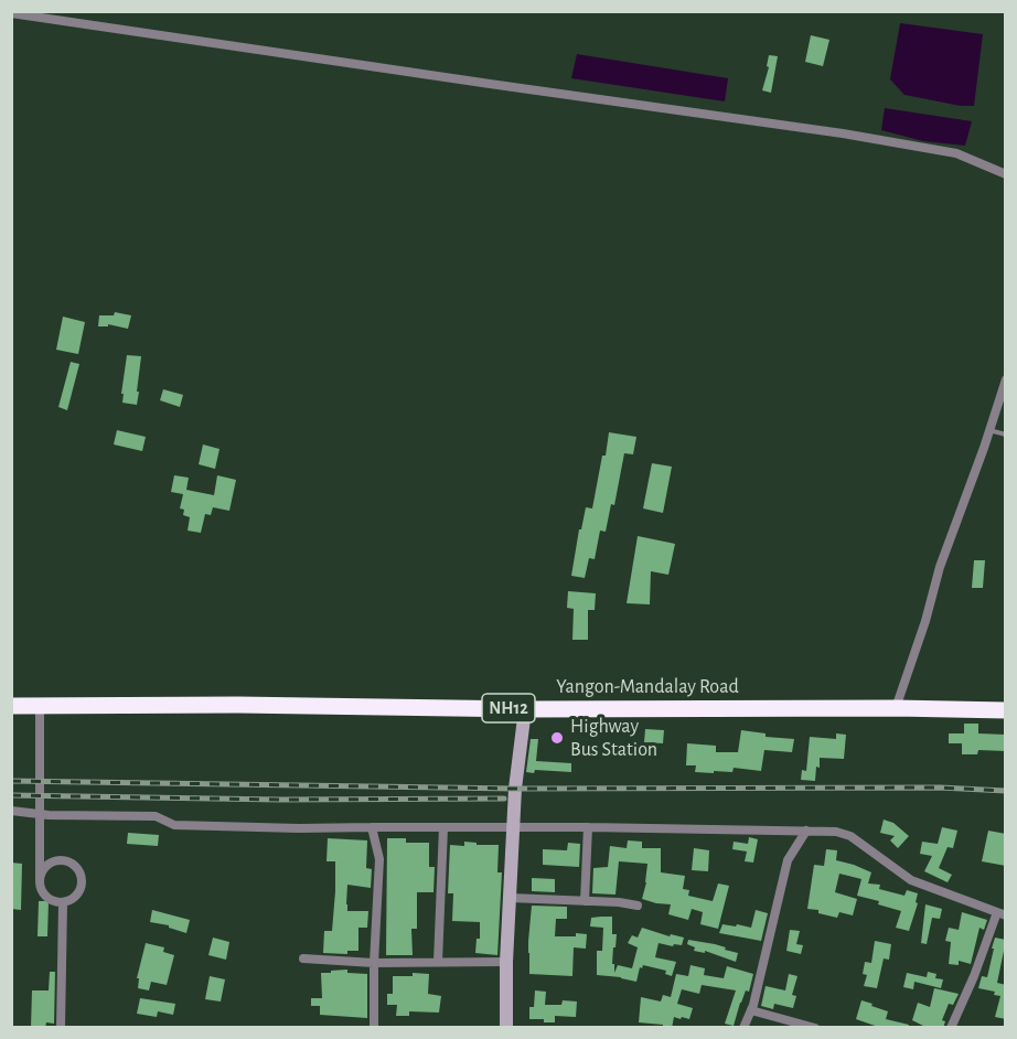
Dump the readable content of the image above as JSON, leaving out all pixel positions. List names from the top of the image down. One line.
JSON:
{"streets":{"highway":["Yangon-Mandalay Road","NH12"]},"places":["Highway Bus Station"]}
